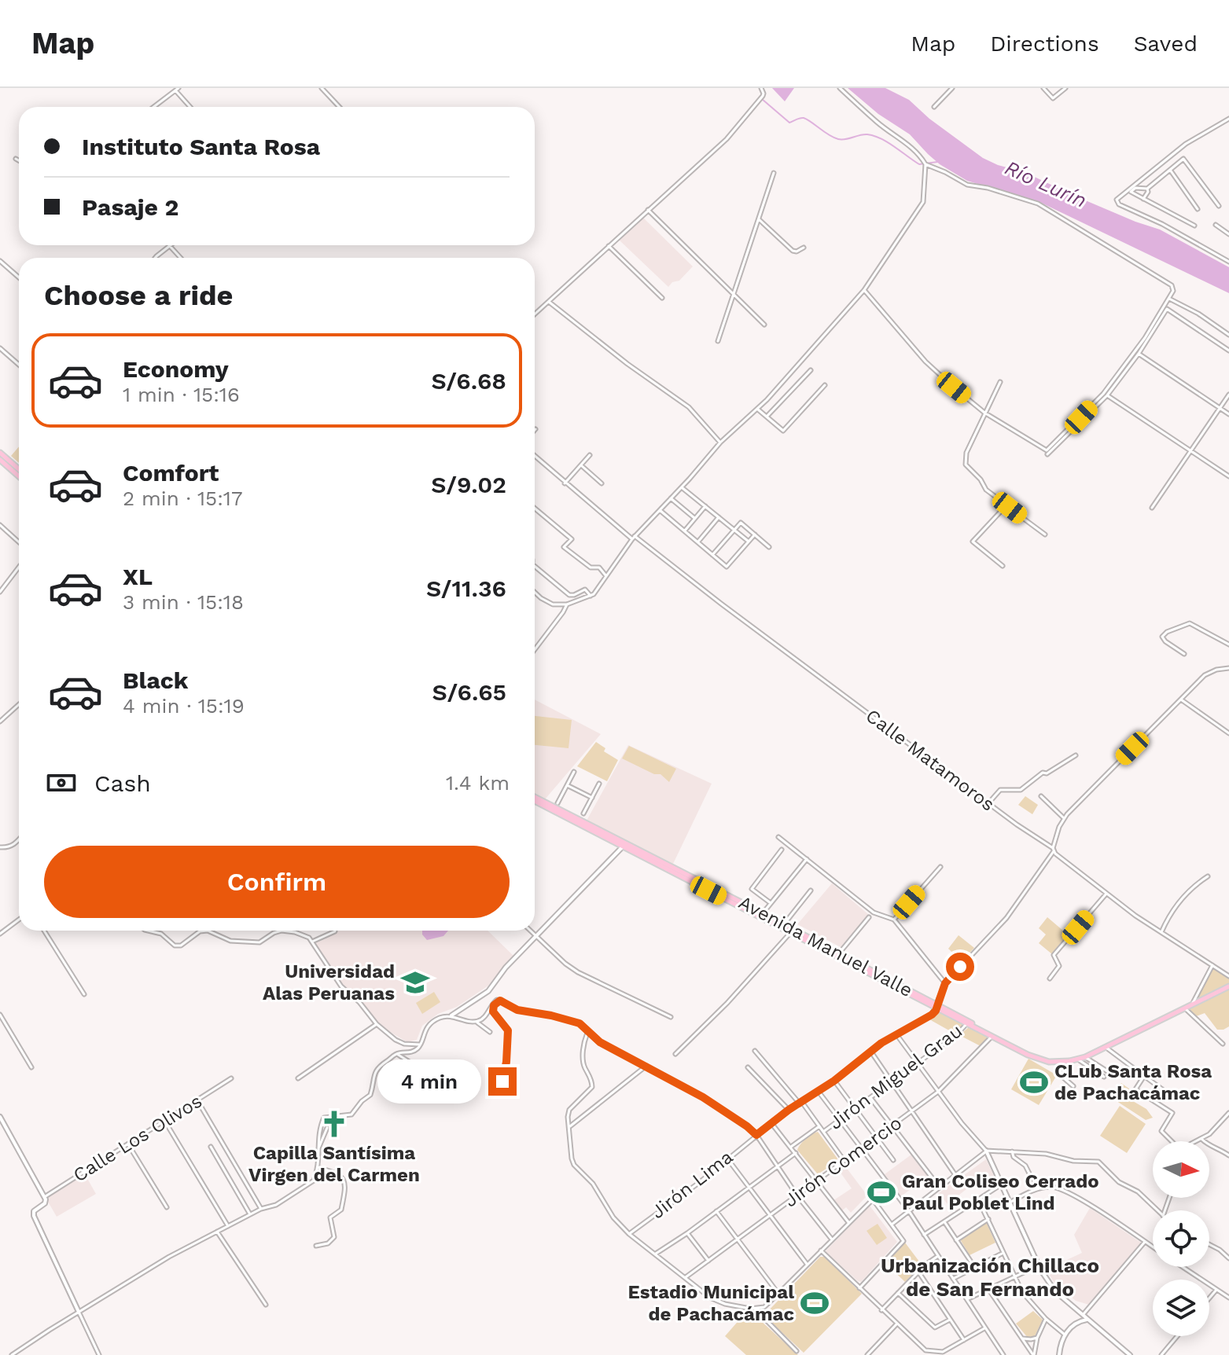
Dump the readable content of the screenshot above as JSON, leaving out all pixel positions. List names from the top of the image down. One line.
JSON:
{"streets":{"main road":["Avenida Manuel Valle"],"street":["Calle Matamoros","Jirón Miguel Grau","Calle Los Olivos","Jirón Comercio","Jirón Lima"]},"crossings":[["Avenida Manuel Valle","Jirón Miguel Grau"],["Avenida Manuel Valle","Jirón Comercio"],["Avenida Manuel Valle","Jirón Lima"]],"districts":["Urbanización Chillaco de San Fernando"],"water":["Río Lurín"],"places":{"school or university":["Universidad Alas Peruanas"],"sports":["CLub Santa Rosa de Pachacámac","Gran Coliseo Cerrado Paul Poblet Lind","Estadio Municipal de Pachacámac"],"church":["Capilla Santísima Virgen del Carmen"]},"north":"right","page":{"header":"Map","nav":["Map","Directions","Saved"],"banner":["Instituto Santa Rosa","Pasaje 2"],"heading":"Choose a ride","list":[{"name":"Economy","note":"1 min · 15:16","value":"S/6.68"},{"name":"Comfort","note":"2 min · 15:17","value":"S/9.02"},{"name":"XL","note":"3 min · 15:18","value":"S/11.36"},{"name":"Black","note":"4 min · 15:19","value":"S/6.65"}],"pay":["Cash","1.4 km"],"buttons":"Confirm","bubble":"4 min"}}
